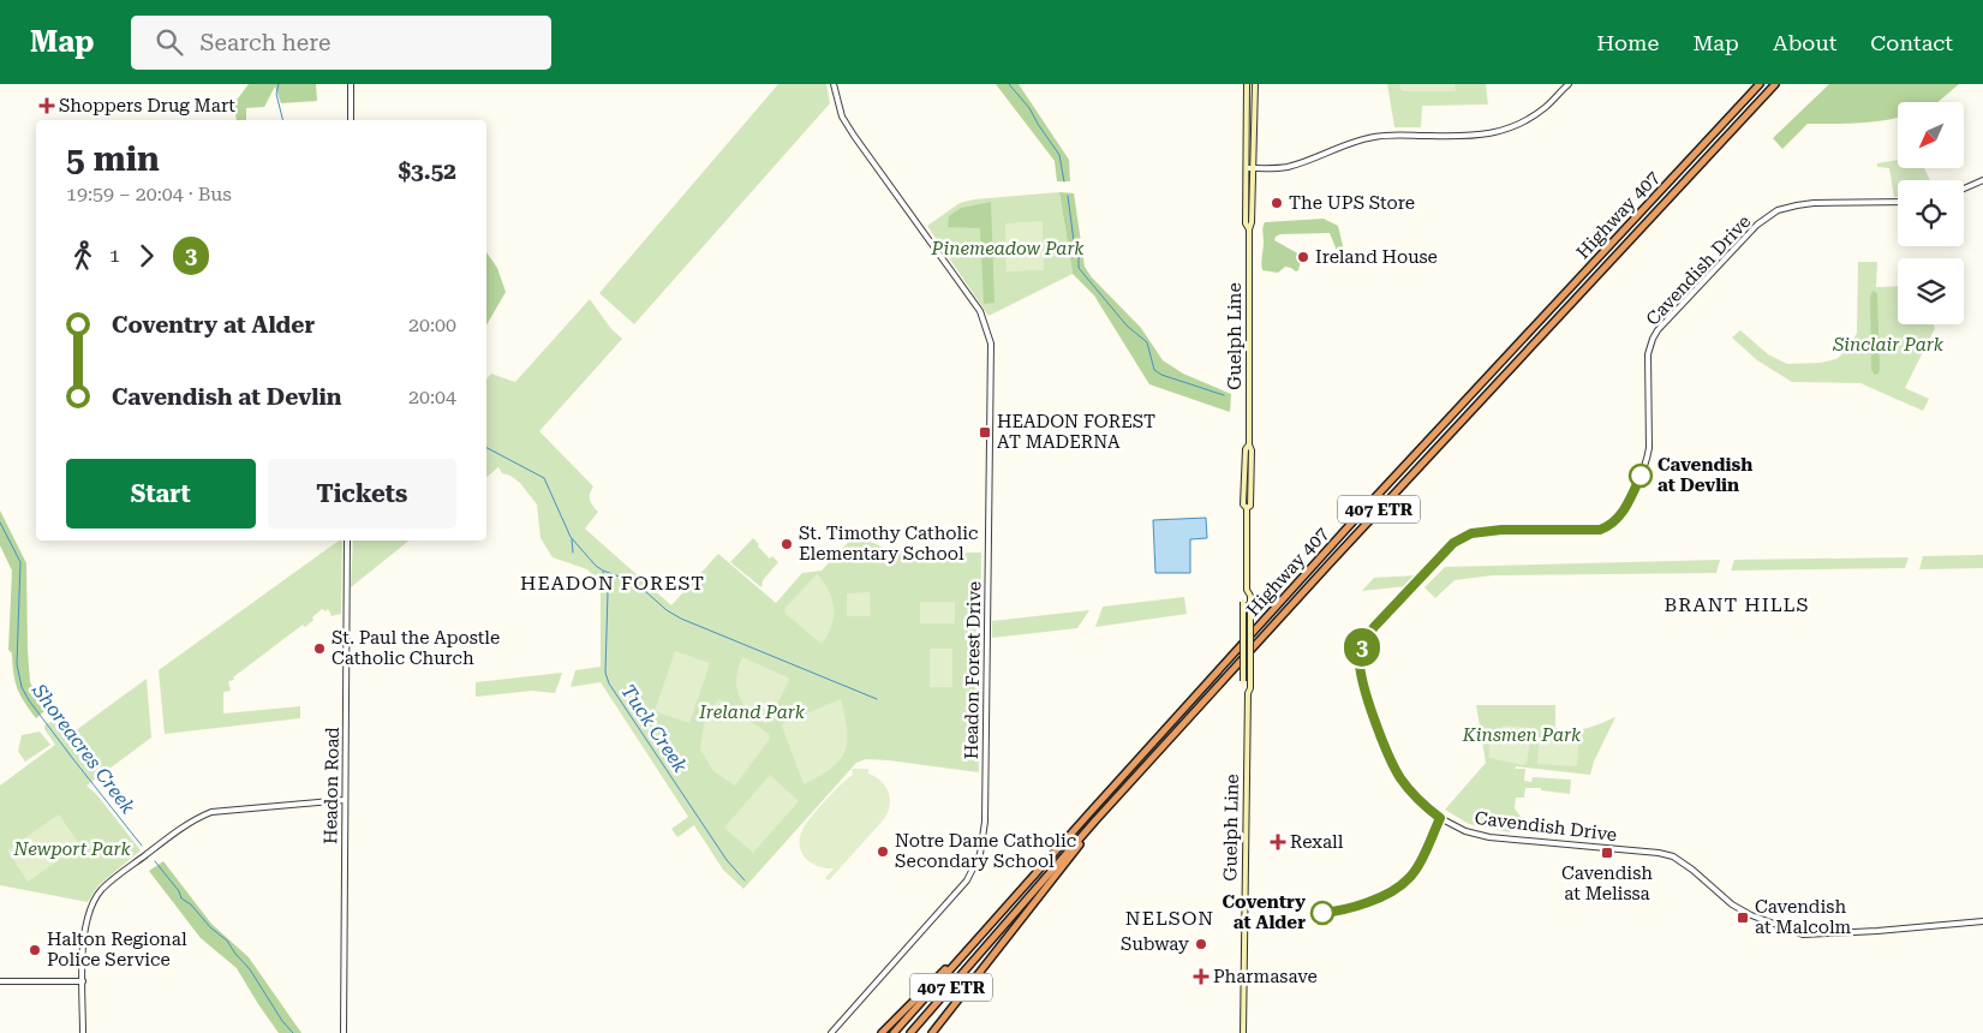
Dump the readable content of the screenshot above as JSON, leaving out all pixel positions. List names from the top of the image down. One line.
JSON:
{"streets":{"highway":["Highway 407","407 ETR"],"main road":["Guelph Line"],"street":["Cavendish Drive","Headon Forest Drive","Headon Road"]},"districts":["HEADON FOREST","BRANT HILLS","NELSON"],"water":["Tuck Creek","Shoreacres Creek"],"parks":["Pinemeadow Park","Sinclair Park","Ireland Park","Kinsmen Park","Newport Park"],"places":{"health":["Shoppers Drug Mart","Rexall","Pharmasave"],"other":["The UPS Store","Ireland House","Cavendish at Devlin","St. Timothy Catholic Elementary School","St. Paul the Apostle Catholic Church","Notre Dame Catholic Secondary School","Coventry at Alder","Subway","Halton Regional Police Service"],"transit":["HEADON FOREST AT MADERNA","Cavendish at Melissa","Cavendish at Malcolm"]},"lines":["bus line 3"],"north":"bottom left","page":{"header":"Map","search":"Search here","nav":["Home","Map","About","Contact"],"on_map":"3","heading":["5 min","19:59 – 20:04 · Bus","$3.52"],"legs":["1","3"],"list":[{"name":"Coventry at Alder","value":"20:00"},{"name":"Cavendish at Devlin","value":"20:04"}],"buttons":["Start","Tickets"]}}
